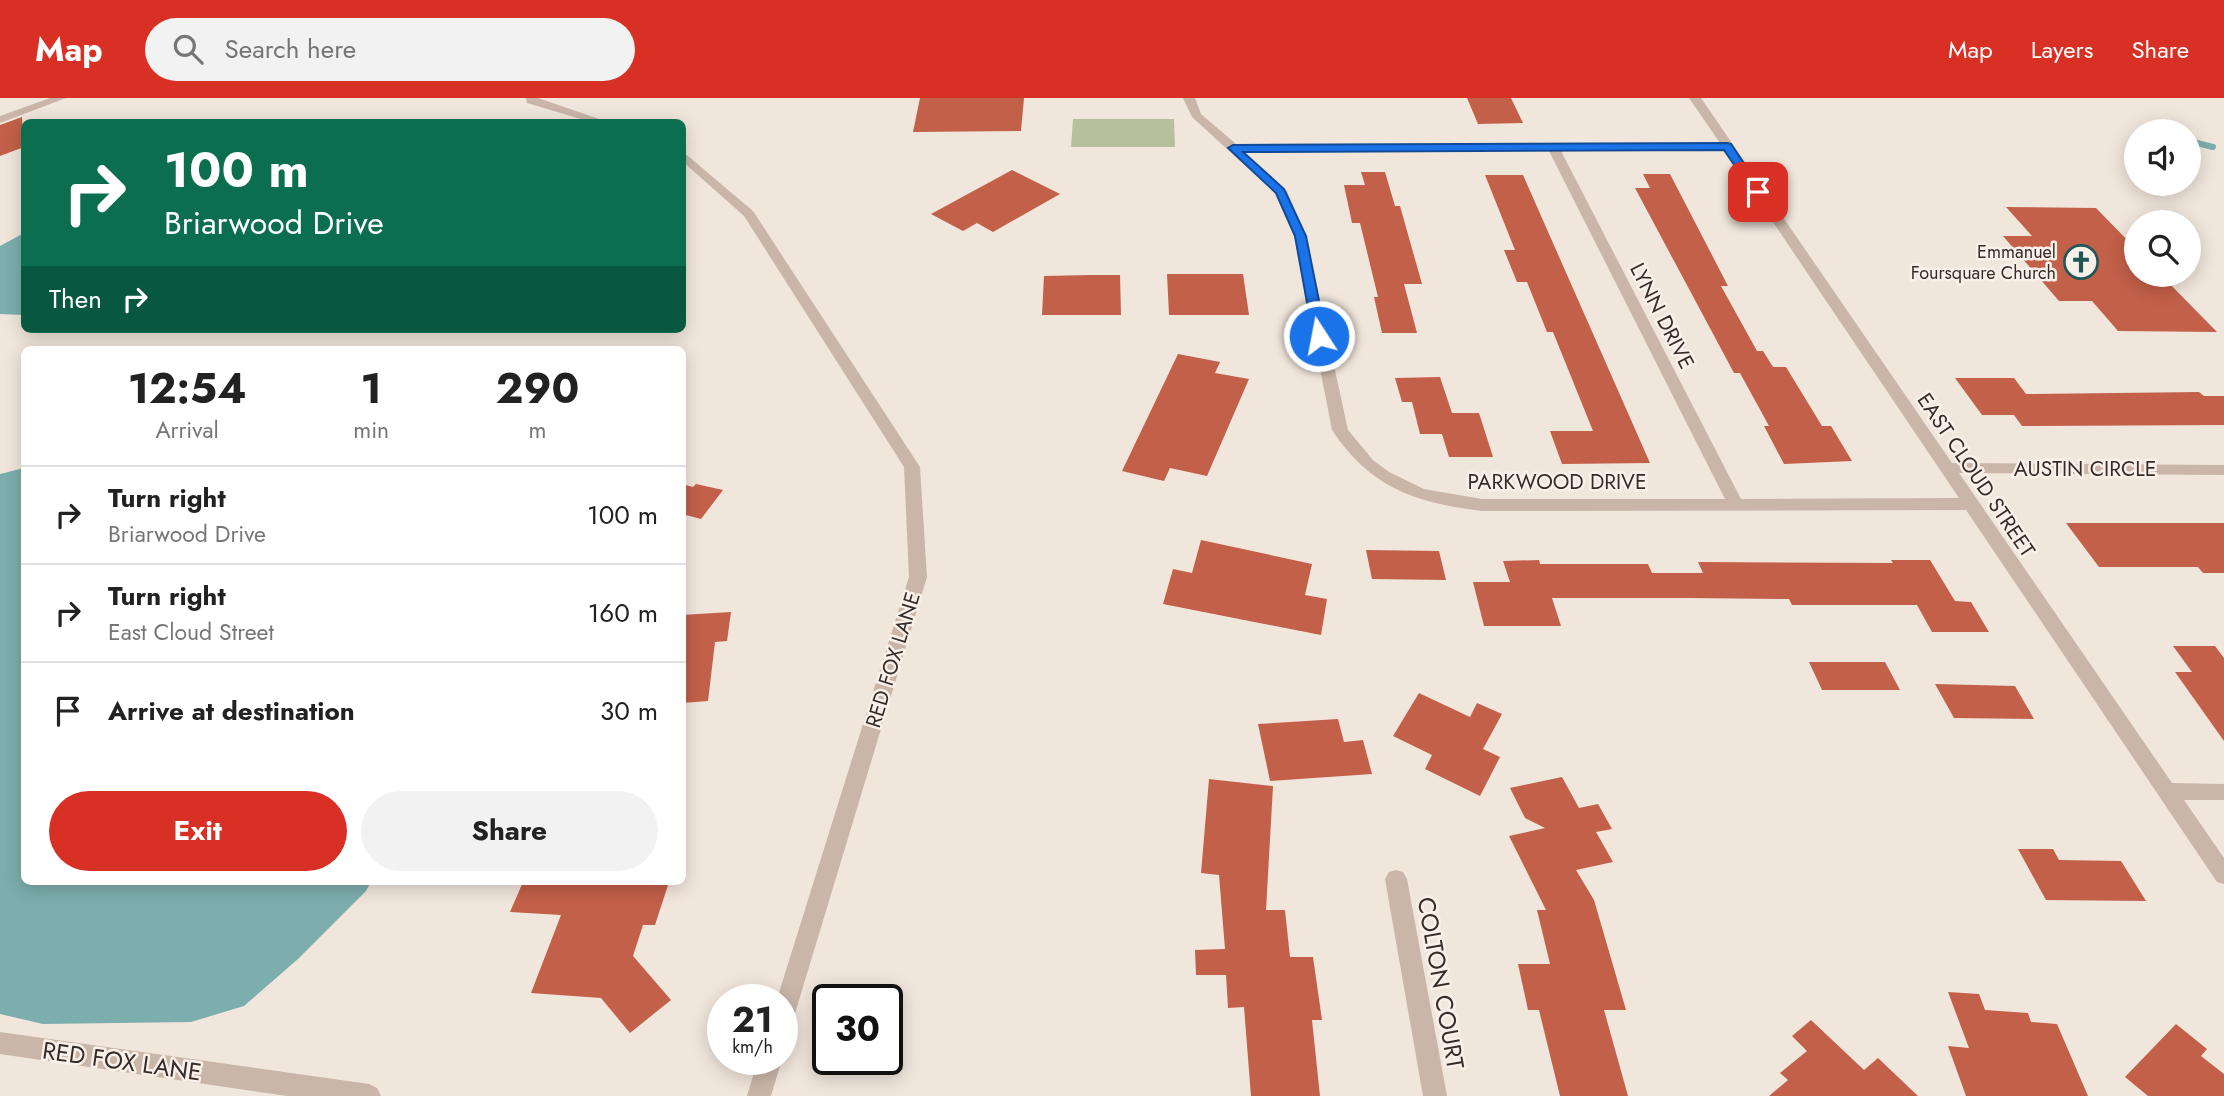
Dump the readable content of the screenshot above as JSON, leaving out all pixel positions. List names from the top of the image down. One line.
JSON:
{"streets":{"street":["LYNN DRIVE","AUSTIN CIRCLE","EAST CLOUD STREET","PARKWOOD DRIVE","RED FOX LANE","COLTON COURT"]},"crossings":[["LYNN DRIVE","PARKWOOD DRIVE"],["AUSTIN CIRCLE","EAST CLOUD STREET"],["EAST CLOUD STREET","PARKWOOD DRIVE"]],"places":{"church":["Emmanuel Foursquare Church"]},"page":{"header":"Map","search":"Search here","nav":["Map","Layers","Share"],"turn":["100 m","Briarwood Drive"],"then":"Then","eta":["12:54","Arrival","1","min","290","m"],"list":[{"name":"Turn right","note":"Briarwood Drive","value":"100 m"},{"name":"Turn right","note":"East Cloud Street","value":"160 m"},{"name":"Arrive at destination","value":"30 m"}],"buttons":["Exit","Share"],"speed":"21 km/h","limit":"30"}}
